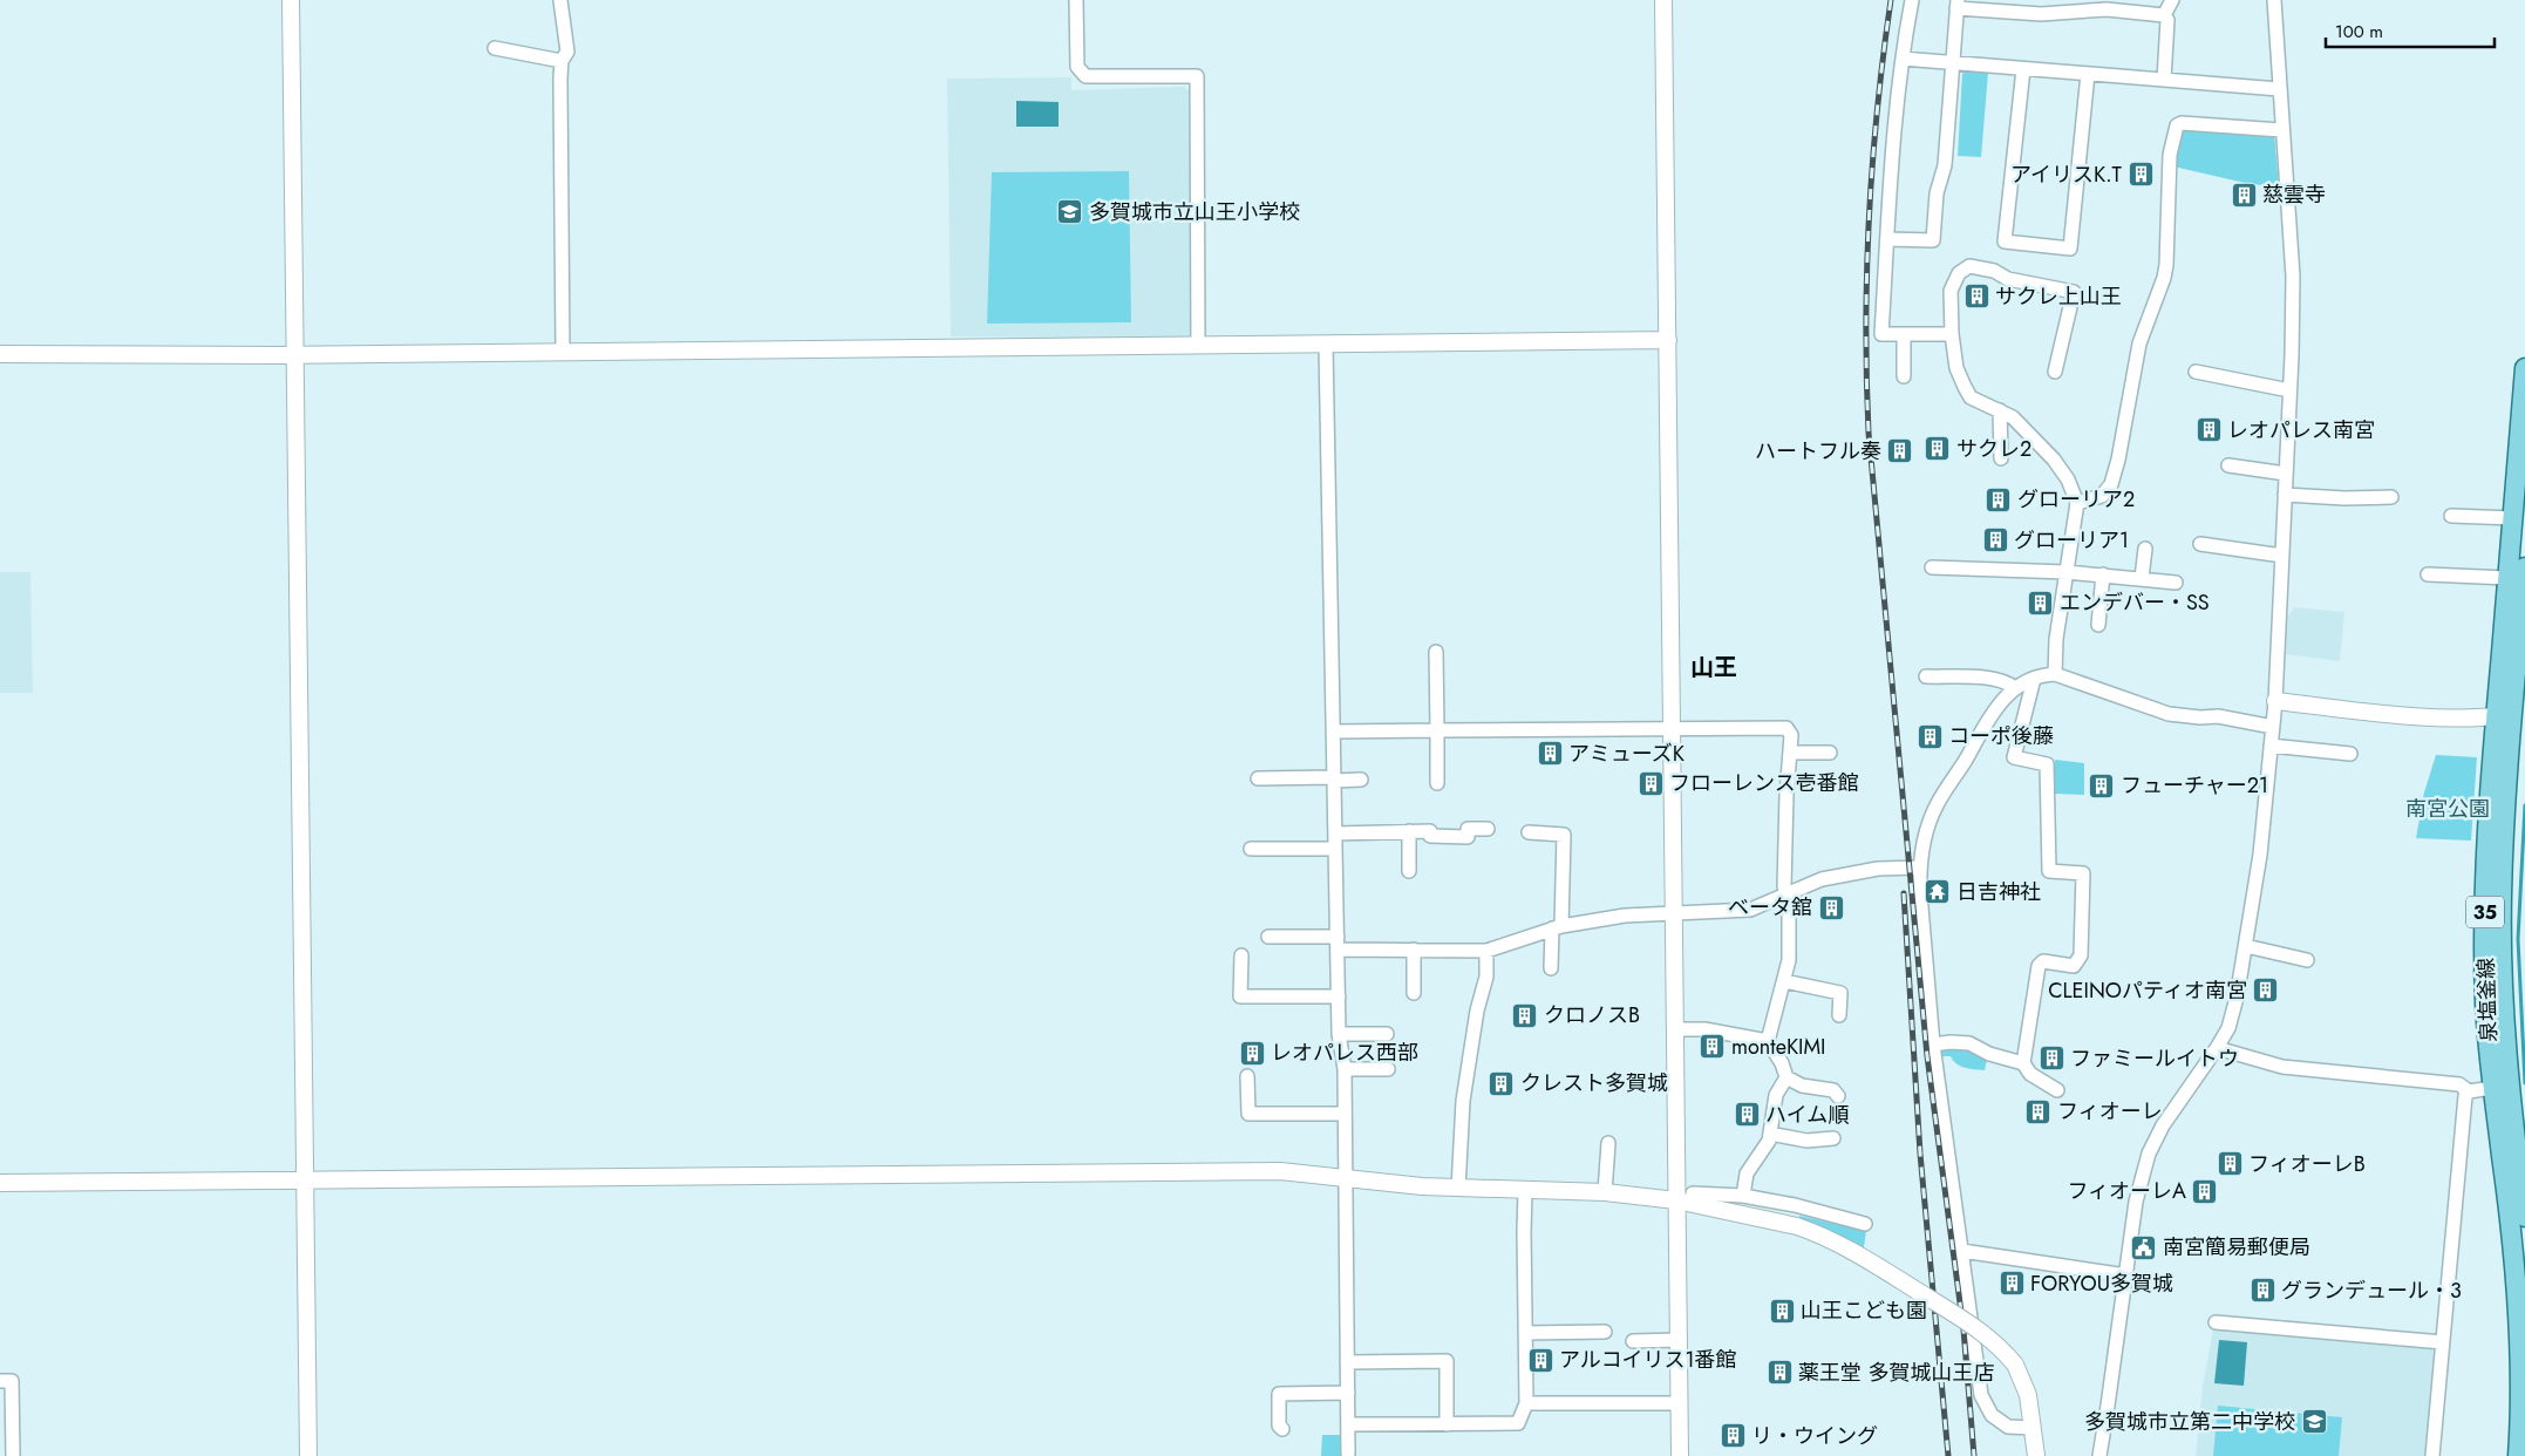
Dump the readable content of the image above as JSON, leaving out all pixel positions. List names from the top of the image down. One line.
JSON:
{"streets":{"main road":["35","泉塩釜線"]},"districts":["山王"],"parks":["南宮公園"],"places":{"building":["アイリスK.T","慈雲寺","サクレ上山王","レオパレス南宮","サクレ2","ハートフル奏","グローリア2","グローリア1","エンデバー・SS","コーポ後藤","アミューズK","フローレンス壱番館","フューチャー21","ベータ舘","CLEINOパティオ南宮","クロノスB","monteKIMI","レオパレス西部","ファミールイトウ","クレスト多賀城","フィオーレ","ハイム順","フィオーレB","フィオーレA","FORYOU多賀城","グランデュール・3","山王こども園","アルコイリス1番館","薬王堂 多賀城山王店","リ・ウイング"],"school or university":["多賀城市立山王小学校","多賀城市立第二中学校"],"temple":["日吉神社"],"public building":["南宮簡易郵便局"]},"scale_bar":"100 m"}
